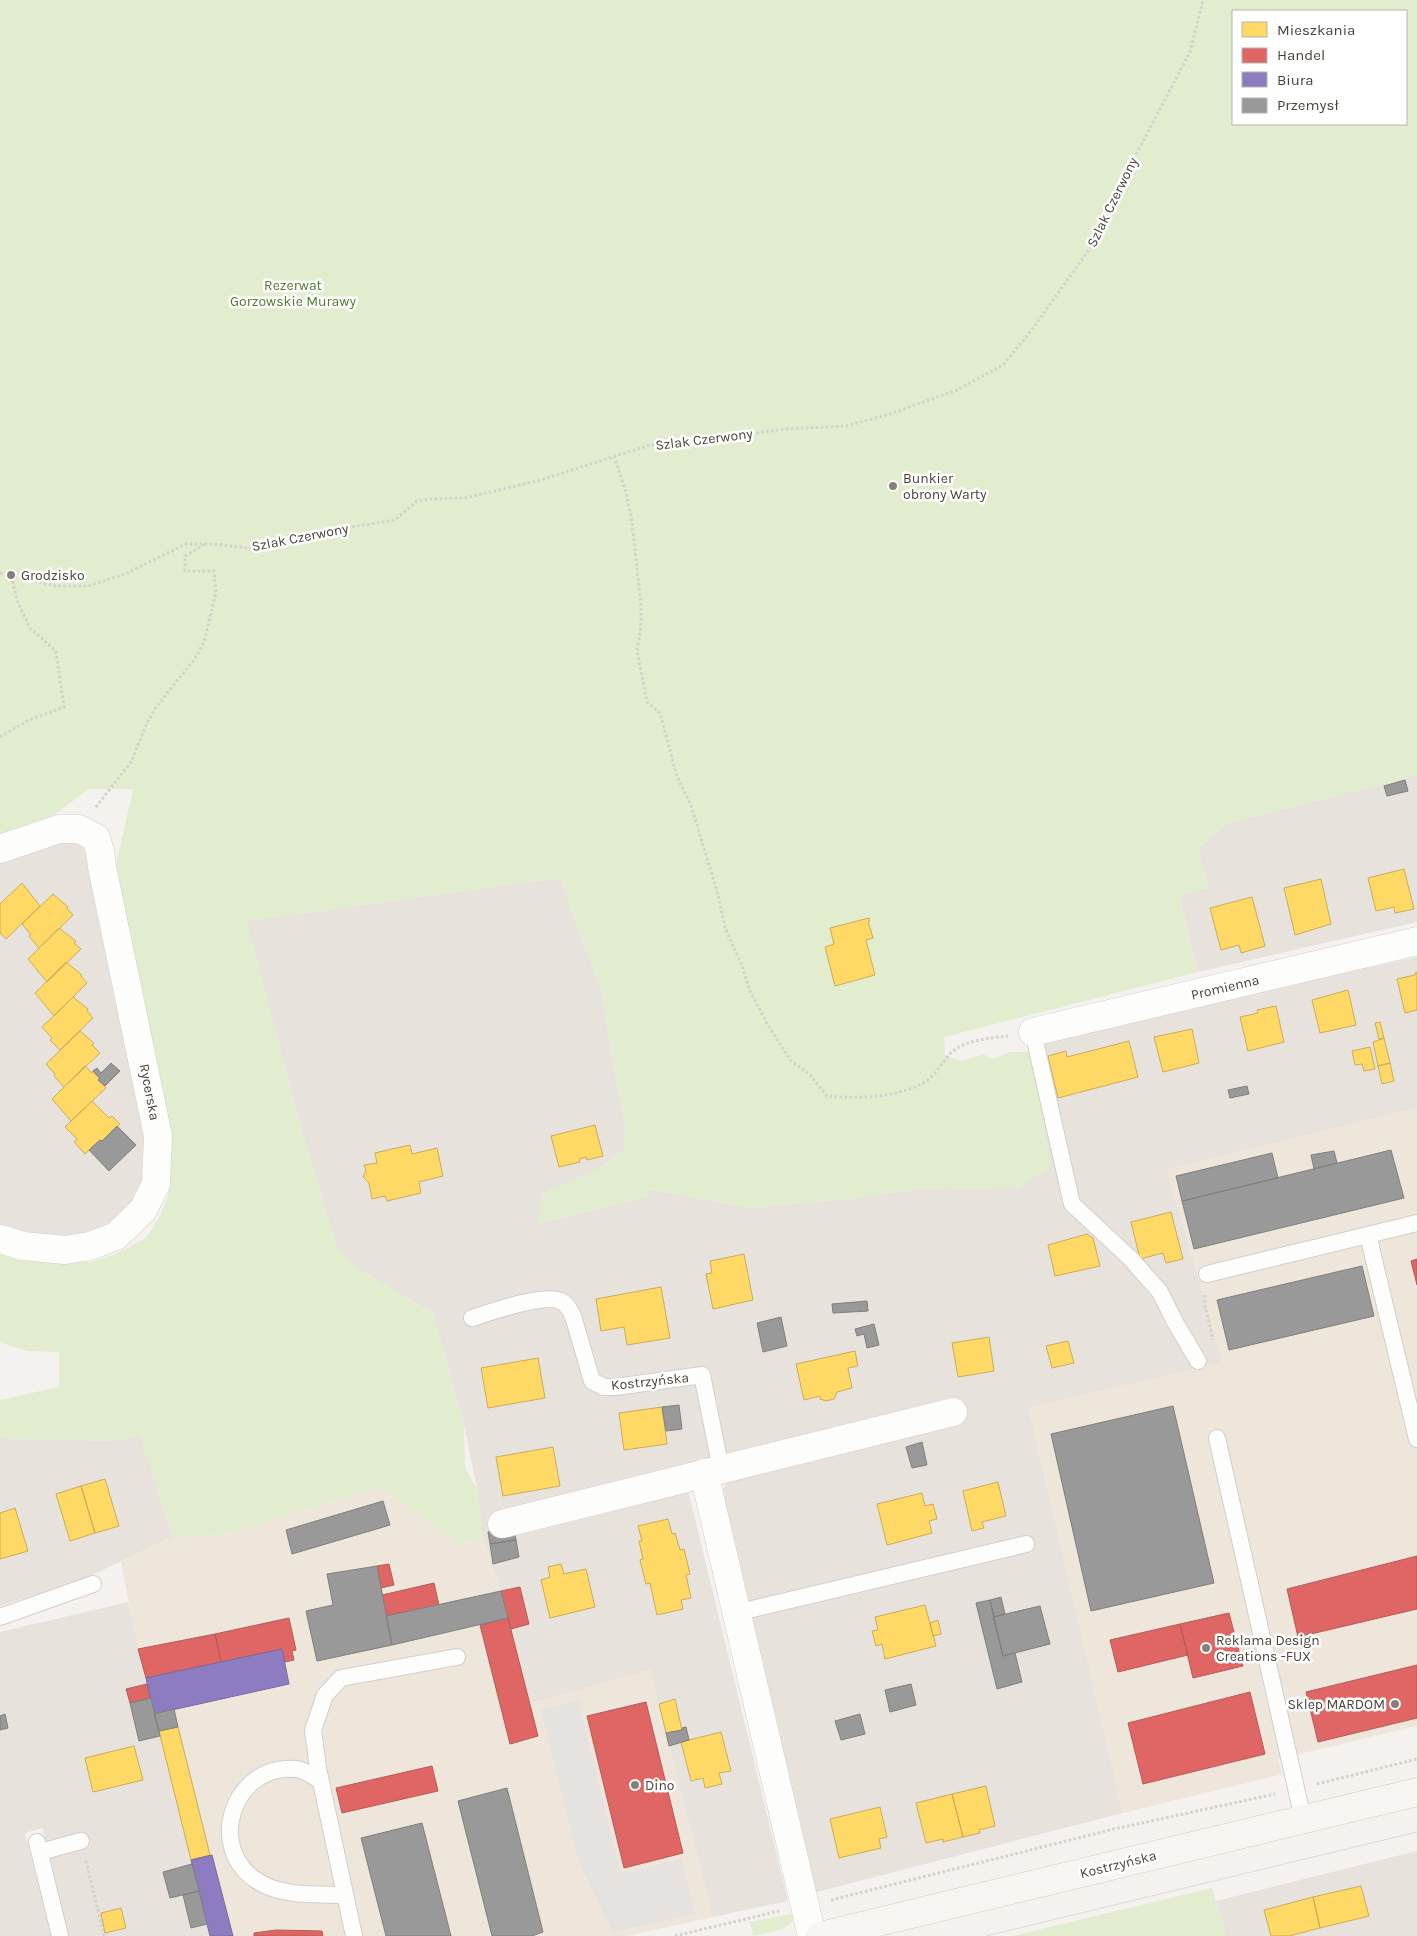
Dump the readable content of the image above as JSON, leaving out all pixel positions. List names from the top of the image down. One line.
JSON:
{"streets":{"main road":["Kostrzyńska"],"street":["Promienna","Rycerska"],"path":["Szlak Czerwony"]},"parks":["Rezerwat Gorzowskie Murawy"],"places":["Bunkier obrony Warty","Grodzisko","Reklama Design Creations -FUX","Sklep MARDOM","Dino"],"legend":["Mieszkania","Handel","Biura","Przemysł"]}
